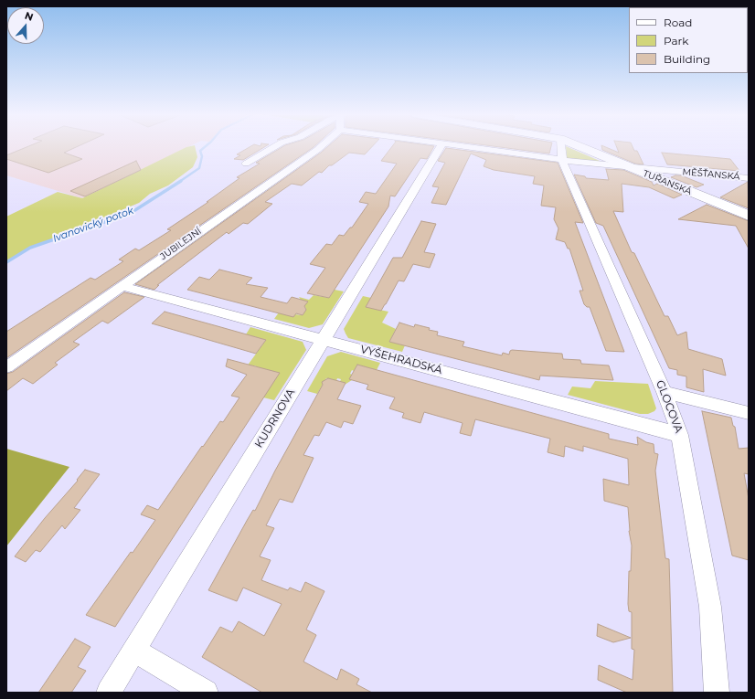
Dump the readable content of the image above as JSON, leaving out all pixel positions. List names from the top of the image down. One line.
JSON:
{"streets":{"main road":["TUŘANSKÁ"],"street":["MĚŠŤANSKÁ","JUBILEJNÍ","VYŠEHRADSKÁ","GLOCOVA","KUDRNOVA"]},"crossings":[["MĚŠŤANSKÁ","TUŘANSKÁ"],["MĚŠŤANSKÁ","GLOCOVA"],["JUBILEJNÍ","VYŠEHRADSKÁ"],["VYŠEHRADSKÁ","GLOCOVA"],["VYŠEHRADSKÁ","KUDRNOVA"]],"water":["Ivanovický potok"],"legend":["Road","Park","Building"],"north":"top"}
